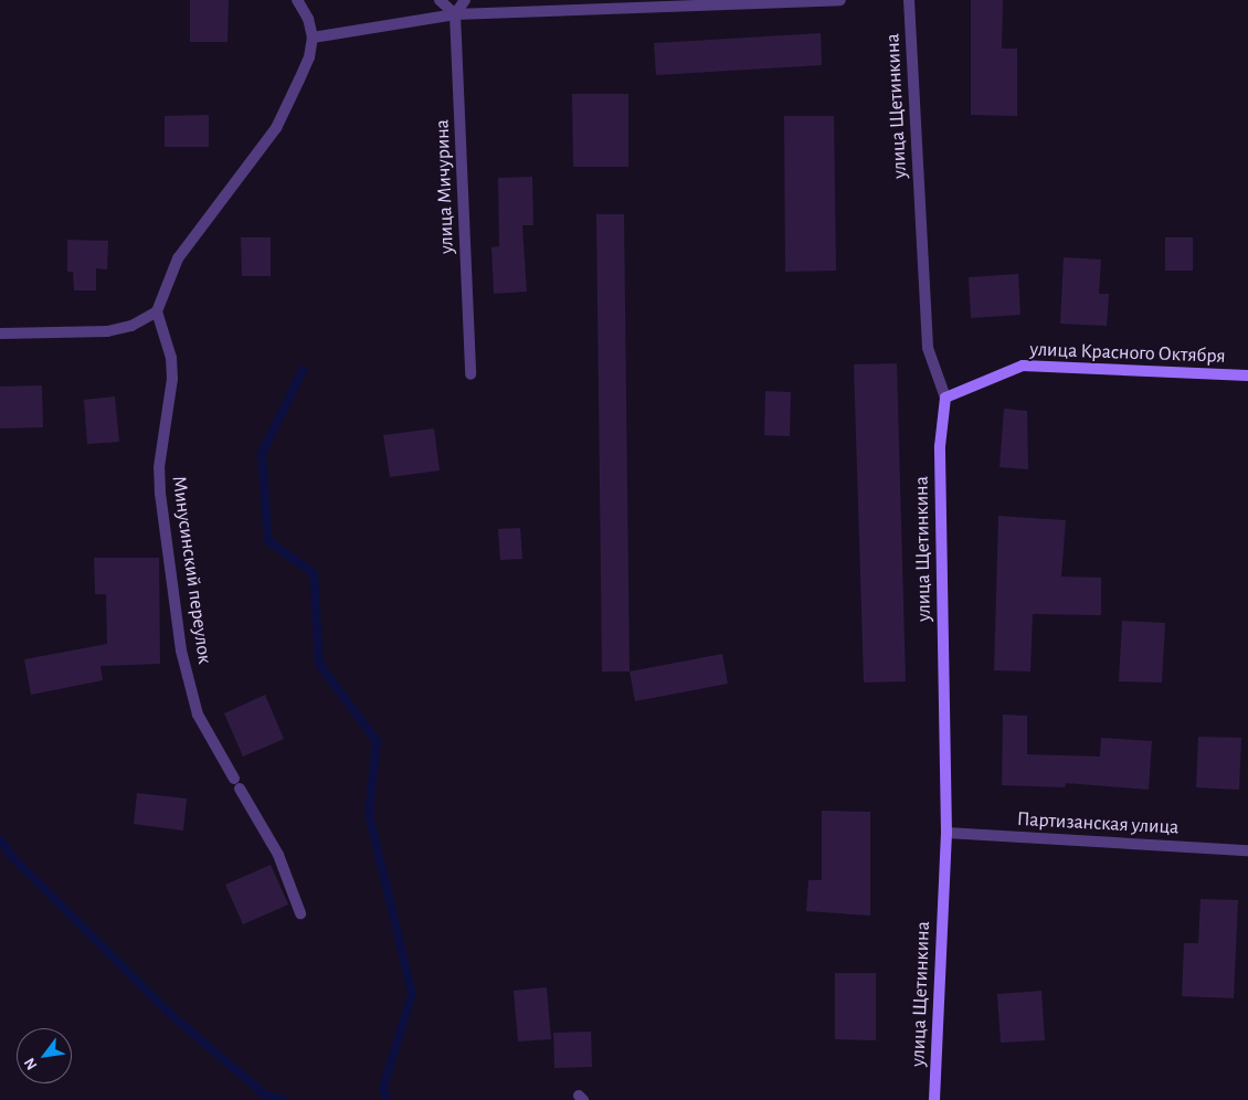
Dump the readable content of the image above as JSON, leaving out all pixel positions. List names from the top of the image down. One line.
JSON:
{"streets":{"main road":["улица Щетинкина","улица Красного Октября"],"street":["улица Мичурина","Минусинский переулок","Партизанская улица"]},"crossings":[["улица Щетинкина","улица Красного Октября"],["улица Щетинкина","Партизанская улица"]],"north":"bottom left"}
